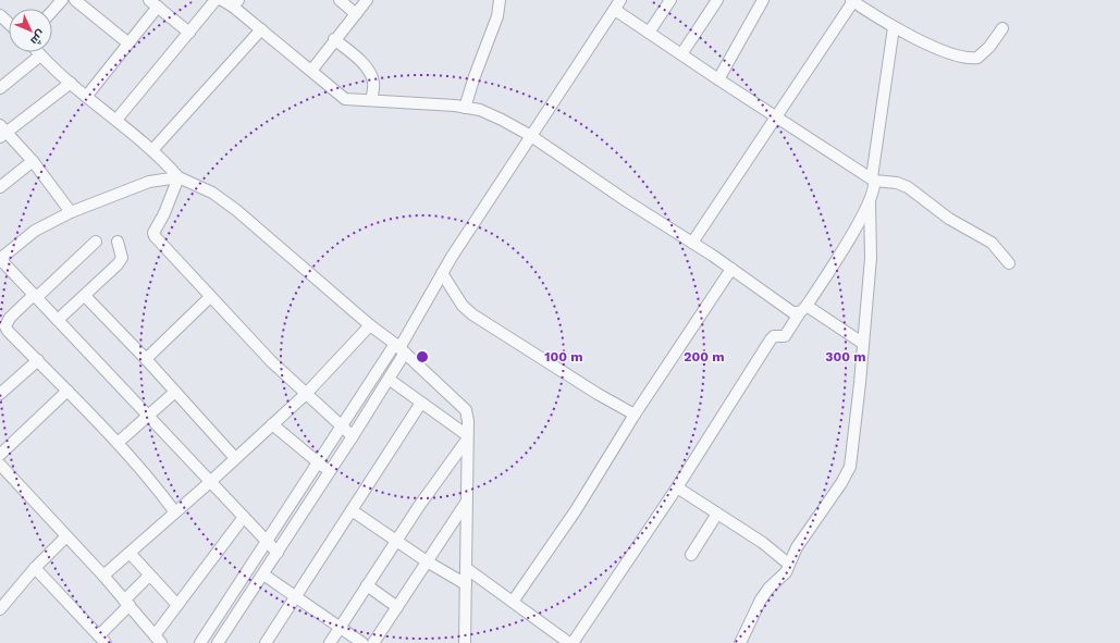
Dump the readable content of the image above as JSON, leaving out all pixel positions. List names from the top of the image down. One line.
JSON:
{"north":"bottom right","rings":["100 m","200 m","300 m"]}
